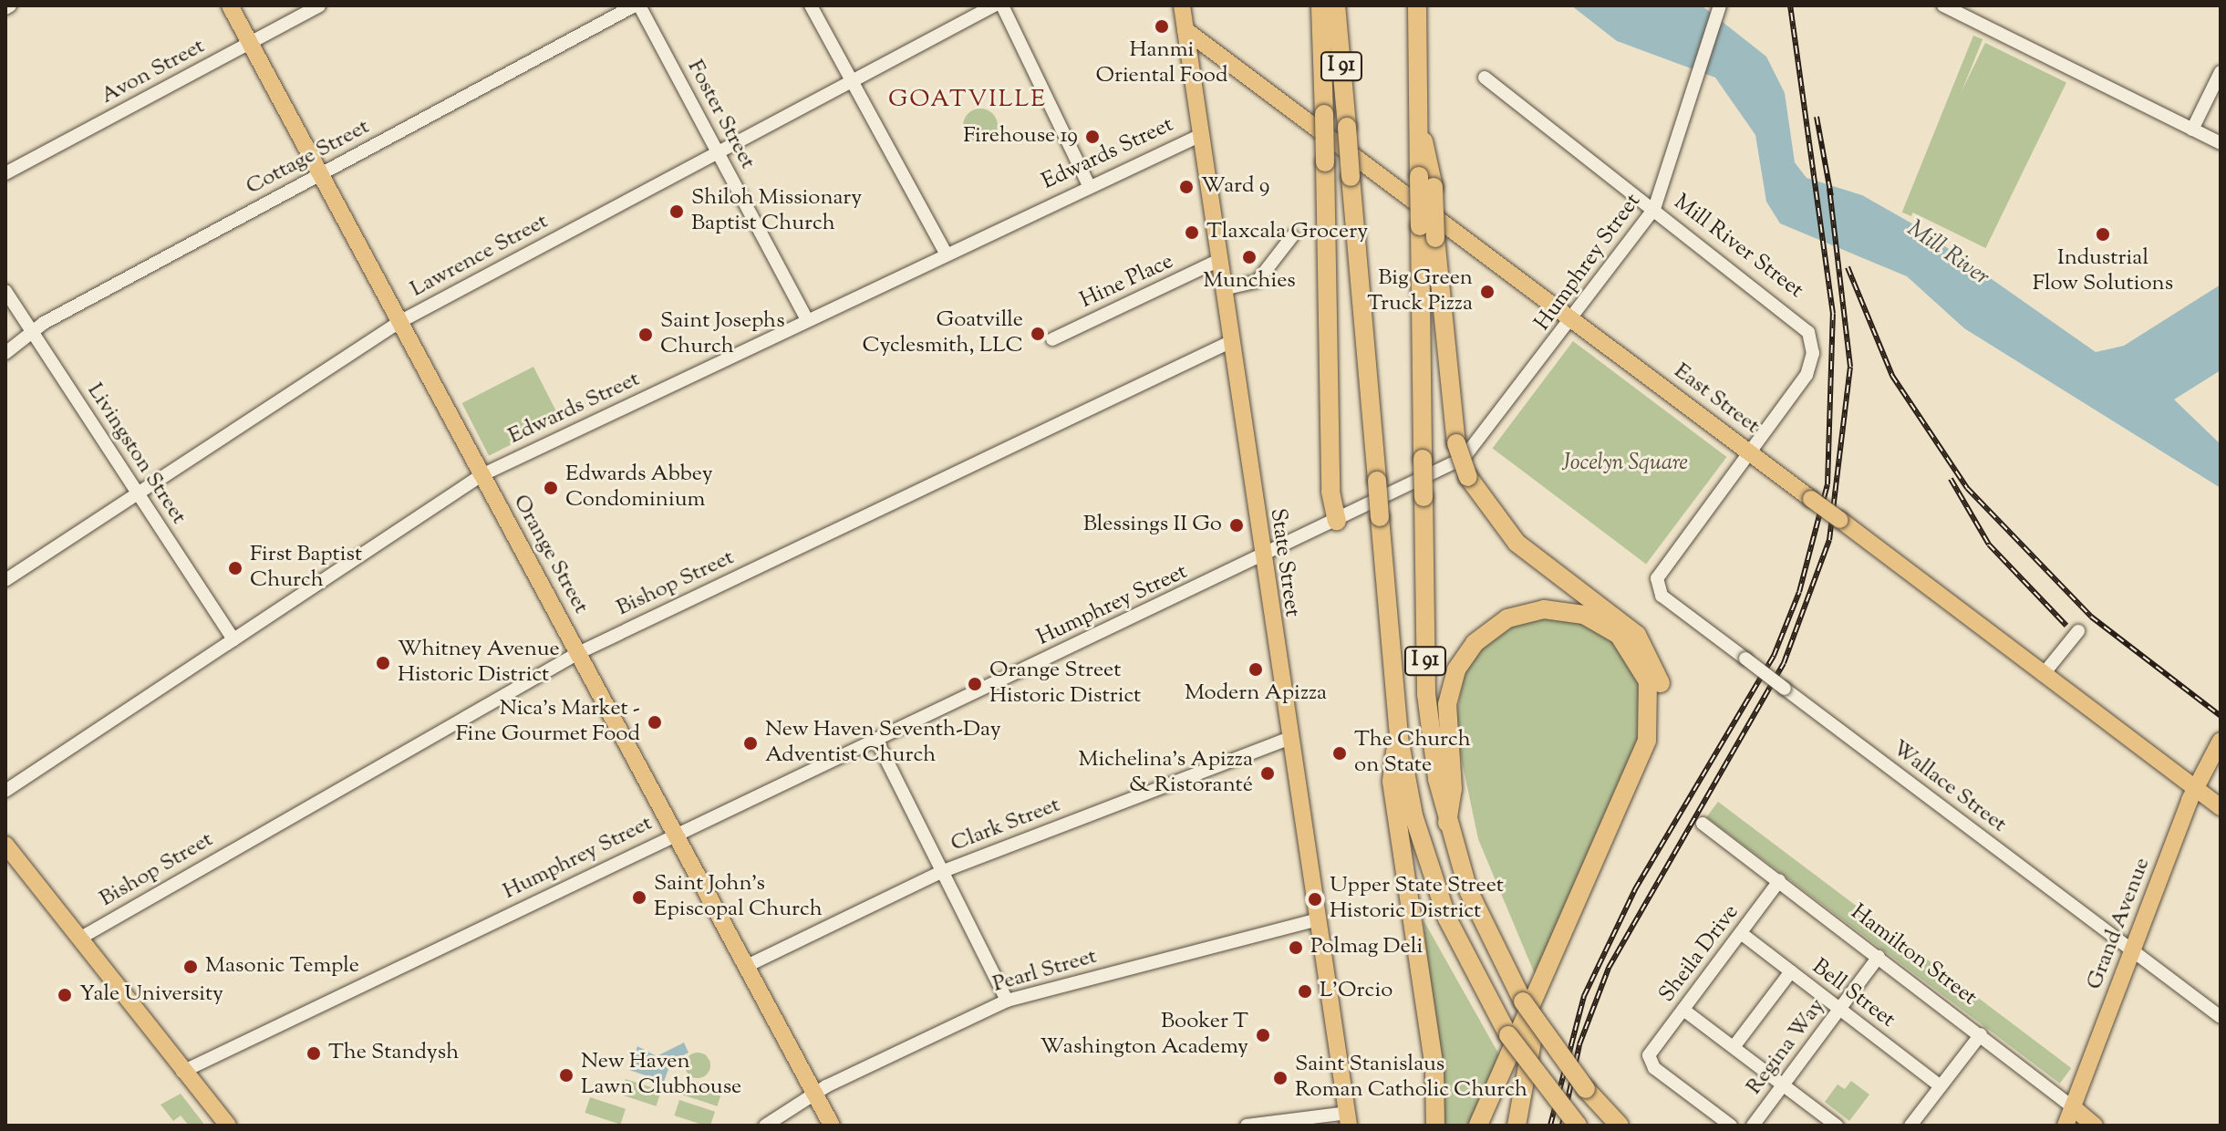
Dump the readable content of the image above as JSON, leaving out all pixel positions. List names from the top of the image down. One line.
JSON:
{"streets":{"highway":["I 91"],"main road":["East Street","Orange Street","State Street","Grand Avenue","Hamilton Street"],"street":["Avon Street","Foster Street","Edwards Street","Cottage Street","Mill River Street","Lawrence Street","Humphrey Street","Hine Place","Livingston Street","Bishop Street","Wallace Street","Clark Street","Sheila Drive","Pearl Street","Bell Street","Regina Way"]},"crossings":[["Avon Street","Orange Street"],["Foster Street","Edwards Street"],["Foster Street","Cottage Street"],["Foster Street","Lawrence Street"],["Edwards Street","Livingston Street"],["Edwards Street","Orange Street"],["Edwards Street","State Street"],["Cottage Street","Livingston Street"],["Cottage Street","Orange Street"],["Mill River Street","Humphrey Street"],["Mill River Street","East Street"],["Mill River Street","Wallace Street"],["Lawrence Street","Livingston Street"],["Lawrence Street","Orange Street"],["Humphrey Street","East Street"],["Humphrey Street","Orange Street"],["Humphrey Street","State Street"],["Hine Place","State Street"],["East Street","State Street"],["East Street","Wallace Street"],["East Street","Grand Avenue"],["Orange Street","Bishop Street"],["Orange Street","Clark Street"],["Orange Street","Pearl Street"],["State Street","Bishop Street"],["State Street","Clark Street"],["State Street","Pearl Street"],["Wallace Street","Grand Avenue"],["Grand Avenue","Hamilton Street"],["Sheila Drive","Hamilton Street"],["Sheila Drive","Bell Street"],["Hamilton Street","Regina Way"],["Bell Street","Regina Way"]],"districts":["GOATVILLE"],"water":["Mill River"],"parks":["Jocelyn Square"],"places":["Hanmi Oriental Food","Firehouse 19","Ward 9","Shiloh Missionary Baptist Church","Tlaxcala Grocery","Industrial Flow Solutions","Munchies","Big Green Truck Pizza","Goatville Cyclesmith, LLC","Saint Josephs Church","Edwards Abbey Condominium","Blessings II Go","First Baptist Church","Whitney Avenue Historic District","Modern Apizza","Orange Street Historic District","Nica's Market - Fine Gourmet Food","New Haven Seventh-Day Adventist Church","The Church on State","Michelina’s Apizza & Ristoranté","Saint John's Episcopal Church","Upper State Street Historic District","Polmag Deli","Masonic Temple","L'Orcio","Yale University","Booker T Washington Academy","The Standysh","New Haven Lawn Clubhouse","Saint Stanislaus Roman Catholic Church"]}
